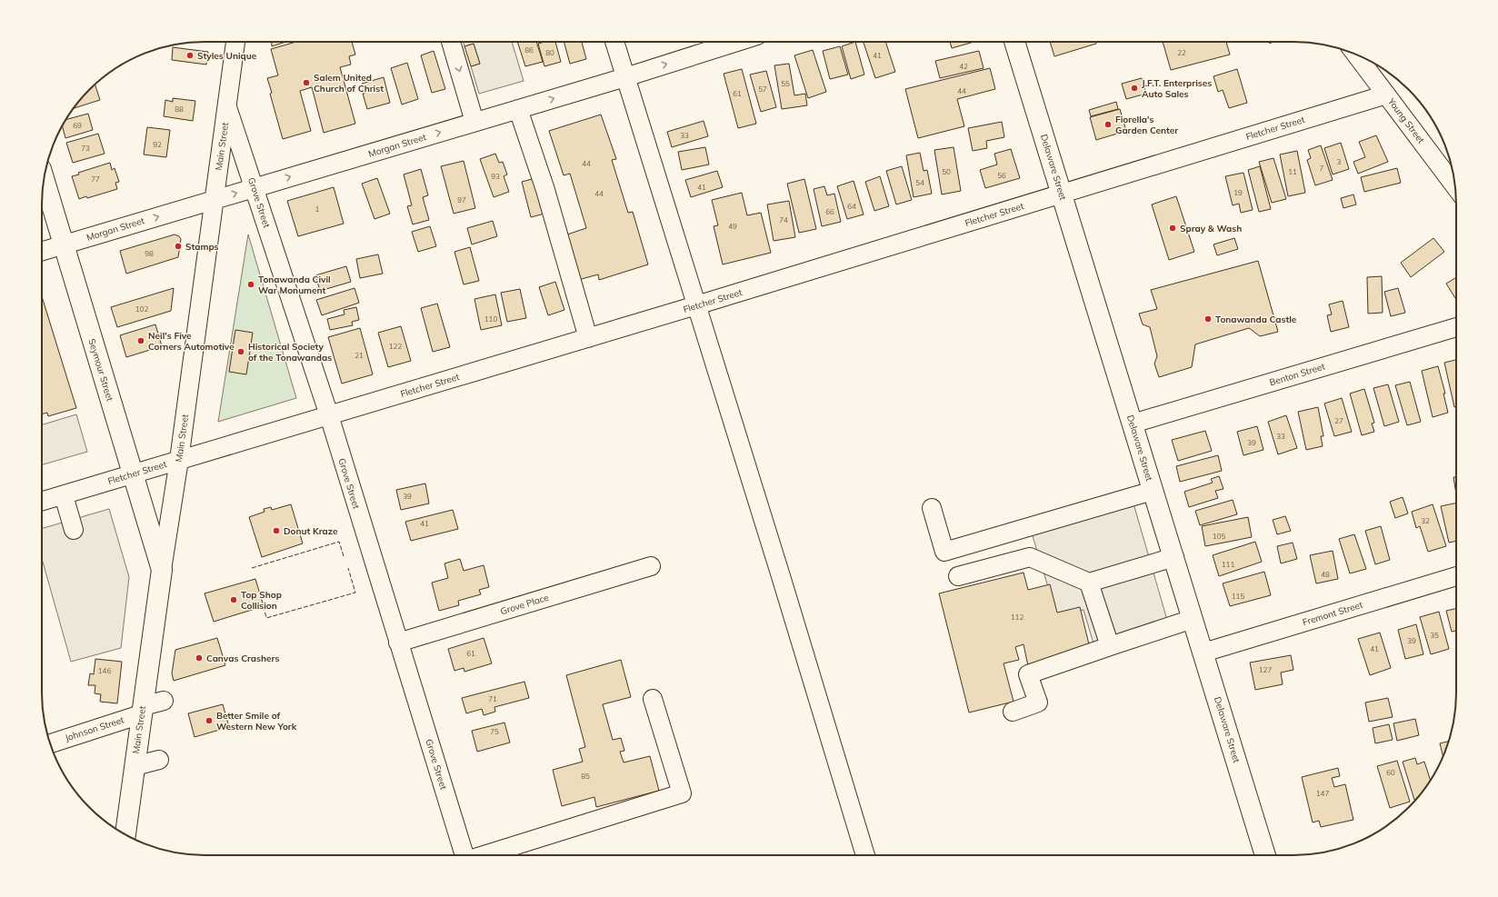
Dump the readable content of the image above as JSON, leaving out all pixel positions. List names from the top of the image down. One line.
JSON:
{"streets":{"main road":["Main Street","Delaware Street","Seymour Street"],"street":["Young Street","Fletcher Street","Morgan Street","Grove Street","Benton Street","Grove Place","Fremont Street","Johnson Street"]},"crossings":[["Young Street","Fletcher Street"],["Fletcher Street","Main Street"],["Fletcher Street","Delaware Street"],["Fletcher Street","Grove Street"],["Fletcher Street","Seymour Street"],["Morgan Street","Main Street"],["Morgan Street","Grove Street"],["Morgan Street","Seymour Street"],["Main Street","Grove Street"],["Main Street","Seymour Street"],["Main Street","Johnson Street"],["Delaware Street","Benton Street"],["Delaware Street","Fremont Street"],["Grove Street","Grove Place"]],"one_way":["Morgan Street"],"places":["Styles Unique","Salem United Church of Christ","J.F.T. Enterprises Auto Sales","Fiorella's Garden Center","Spray & Wash","Stamps","Tonawanda Civil War Monument","Tonawanda Castle","Neil's Five Corners Automotive","Historical Society of the Tonawandas","Donut Kraze","Top Shop Collision","Canvas Crashers","Better Smile of Western New York"],"house_numbers":["86","80","22","41","42","55","57","44","61","88","69","33","92","73","3","44","7","50","11","56","93","77","54","41","19","44","97","64","1","66","74","49","98","102","110","122","21","27","33","39","39","32","41","105","111","48","115","112","35","39","41","61","127","146","71","75","60","85","147"]}
